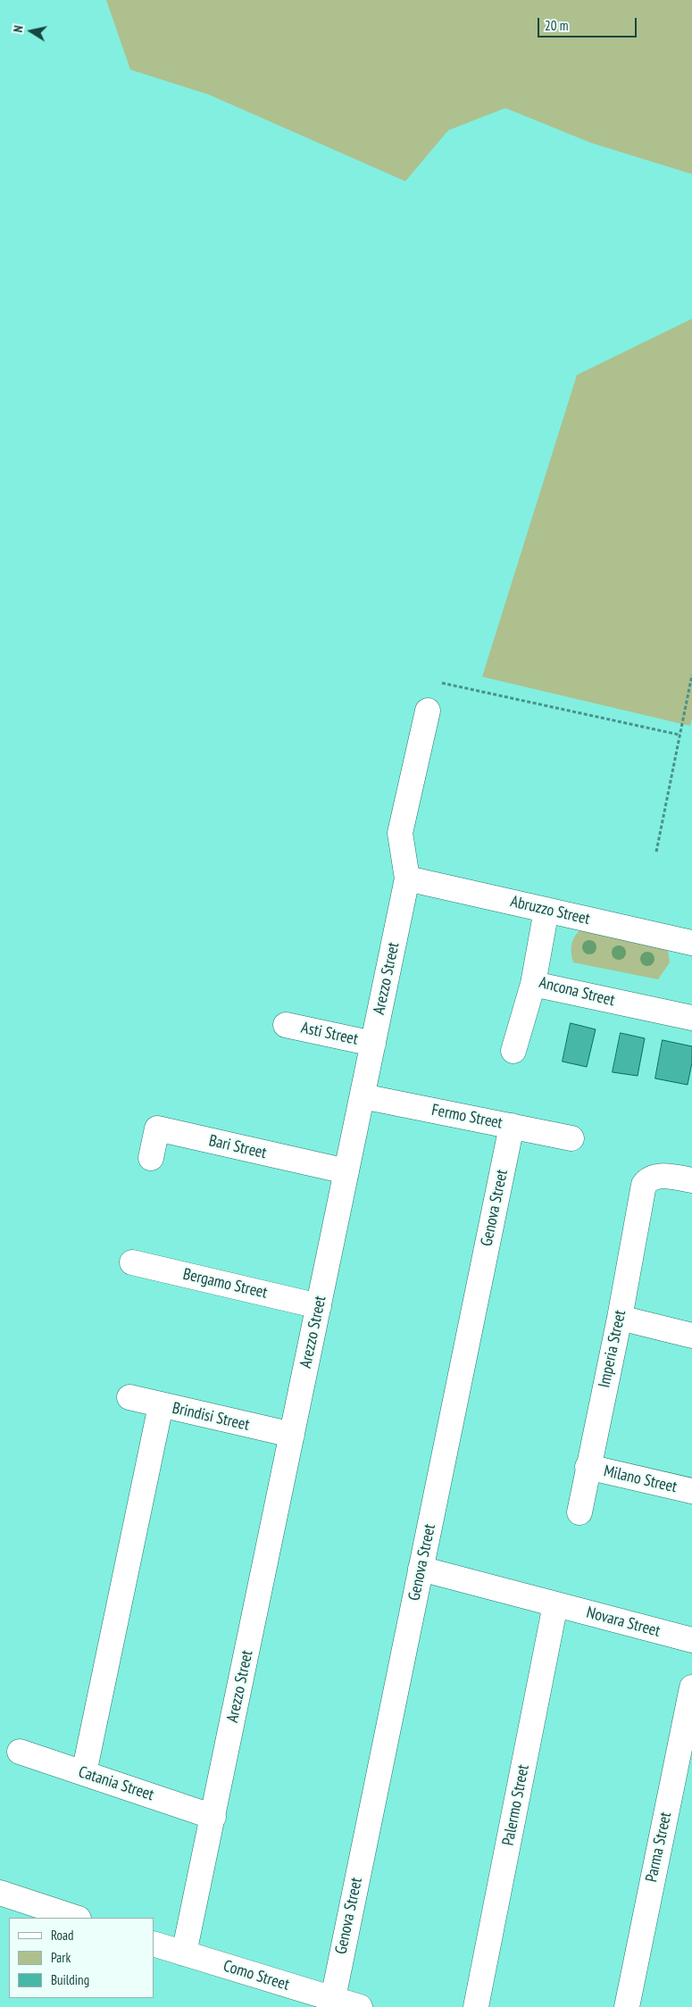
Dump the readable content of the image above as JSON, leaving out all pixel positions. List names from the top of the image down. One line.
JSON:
{"streets":{"street":["Abruzzo Street","Arezzo Street","Ancona Street","Asti Street","Fermo Street","Bari Street","Genova Street","Bergamo Street","Imperia Street","Brindisi Street","Milano Street","Novara Street","Catania Street","Palermo Street","Parma Street","Como Street"]},"crossings":[["Abruzzo Street","Arezzo Street"],["Abruzzo Street","Ancona Street"],["Arezzo Street","Asti Street"],["Arezzo Street","Fermo Street"],["Arezzo Street","Bari Street"],["Arezzo Street","Bergamo Street"],["Arezzo Street","Brindisi Street"],["Arezzo Street","Catania Street"],["Arezzo Street","Como Street"],["Fermo Street","Genova Street"],["Genova Street","Novara Street"],["Genova Street","Como Street"],["Imperia Street","Milano Street"],["Novara Street","Palermo Street"]],"legend":["Road","Park","Building"],"scale_bar":"20 m","north":"left"}
